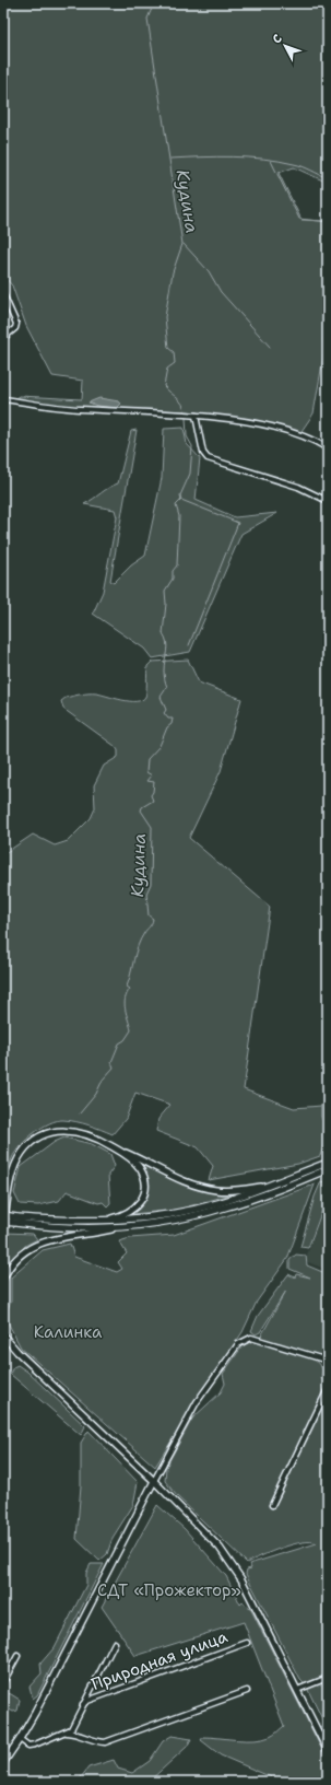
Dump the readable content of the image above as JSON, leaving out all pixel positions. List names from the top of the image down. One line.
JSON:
{"streets":{"street":["Природная улица"]},"water":["Кудина"],"parks":["Калинка","СДТ «Прожектор»"],"north":"top left"}
